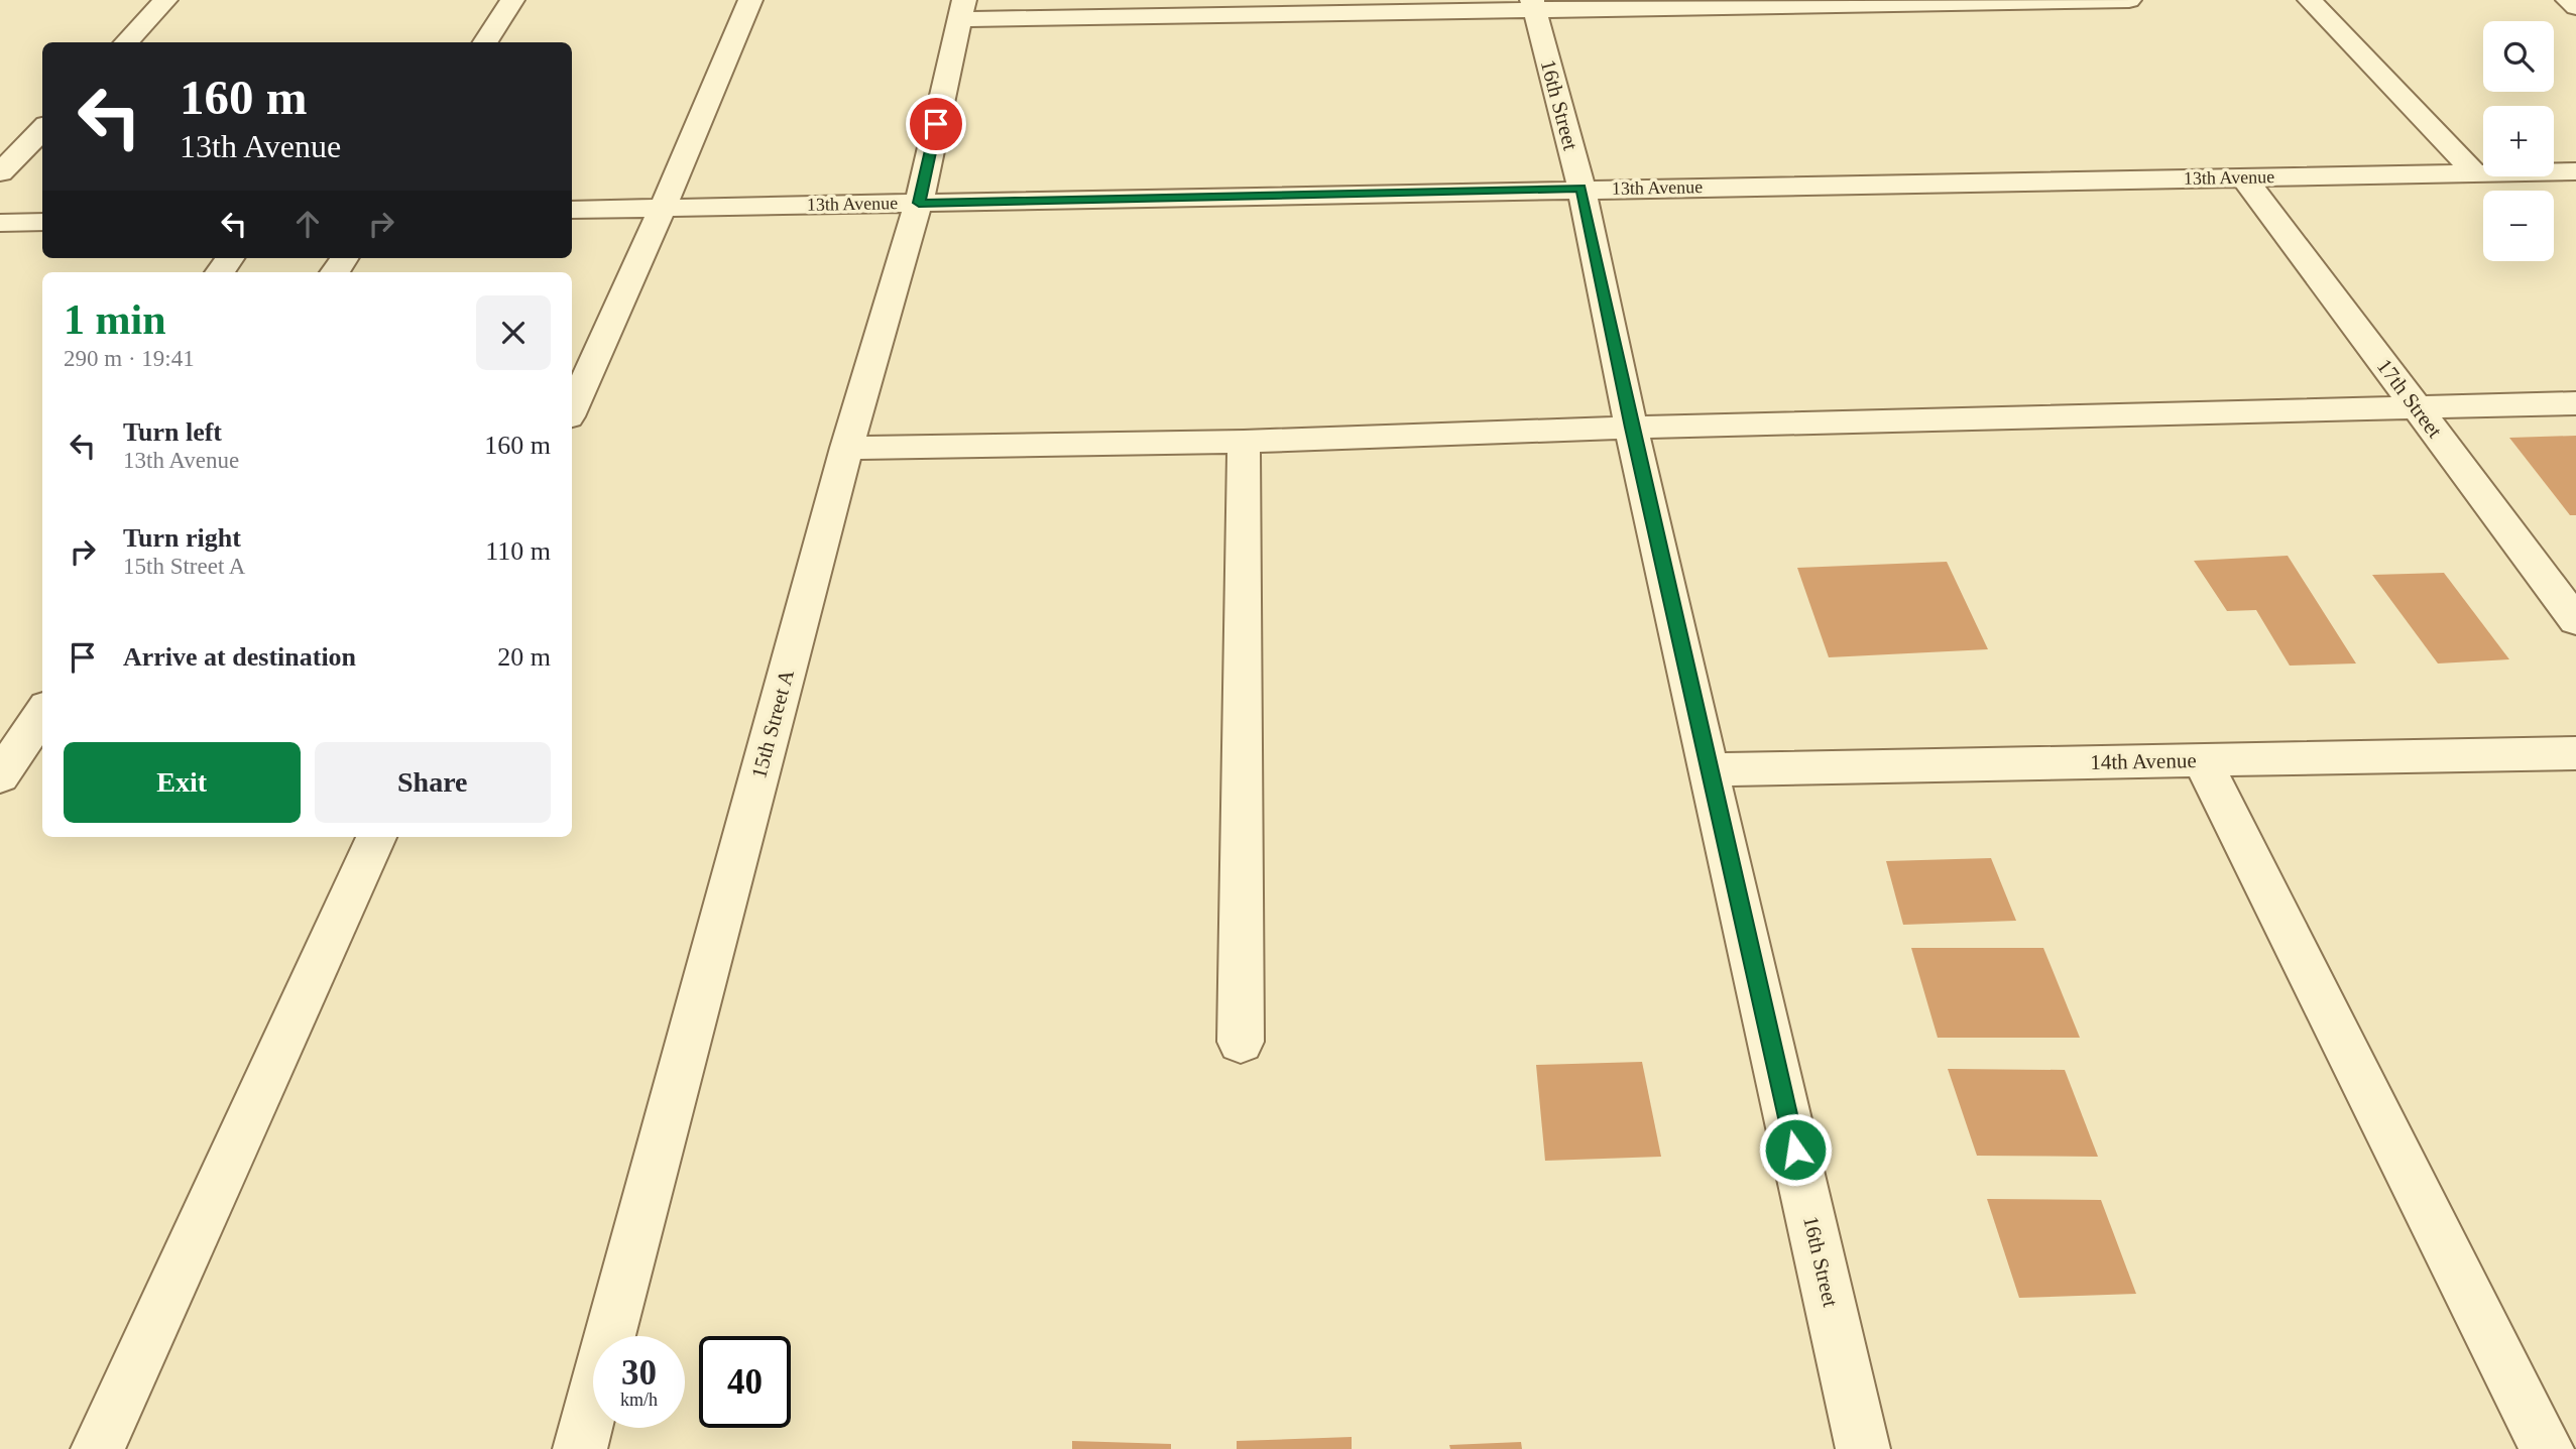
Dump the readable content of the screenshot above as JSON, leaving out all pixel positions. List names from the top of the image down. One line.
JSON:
{"streets":{"street":["16th Street","13th Avenue","17th Street","15th Street A","14th Avenue"]},"crossings":[["16th Street","13th Avenue"],["16th Street","14th Avenue"],["13th Avenue","17th Street"],["13th Avenue","15th Street A"]],"page":{"map_buttons":["+","−"],"turn":["160 m","13th Avenue"],"heading":["1 min","290 m · 19:41"],"list":[{"name":"Turn left","note":"13th Avenue","value":"160 m"},{"name":"Turn right","note":"15th Street A","value":"110 m"},{"name":"Arrive at destination","value":"20 m"}],"buttons":["Exit","Share"],"speed":"30 km/h","limit":"40"}}
